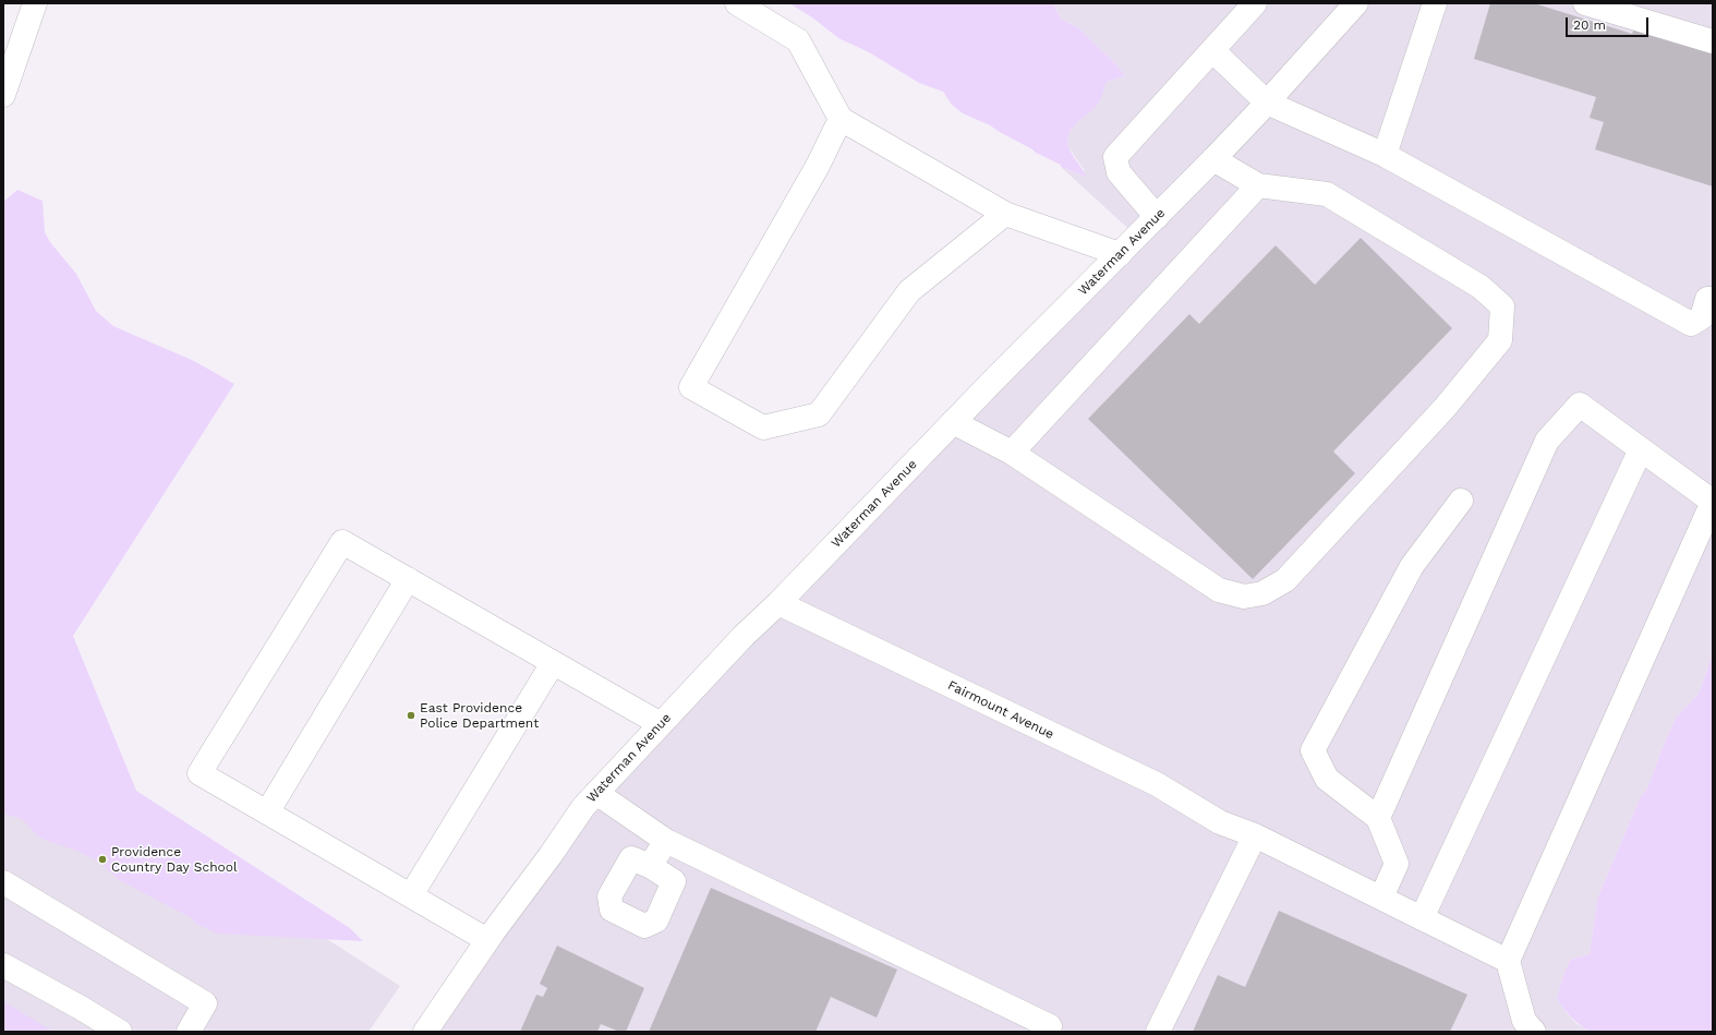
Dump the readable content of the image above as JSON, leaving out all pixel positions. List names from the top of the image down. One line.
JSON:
{"streets":{"main road":["Waterman Avenue","Fairmount Avenue"]},"crossings":[["Waterman Avenue","Fairmount Avenue"]],"places":["East Providence Police Department","Providence Country Day School"],"scale_bar":"20 m"}
